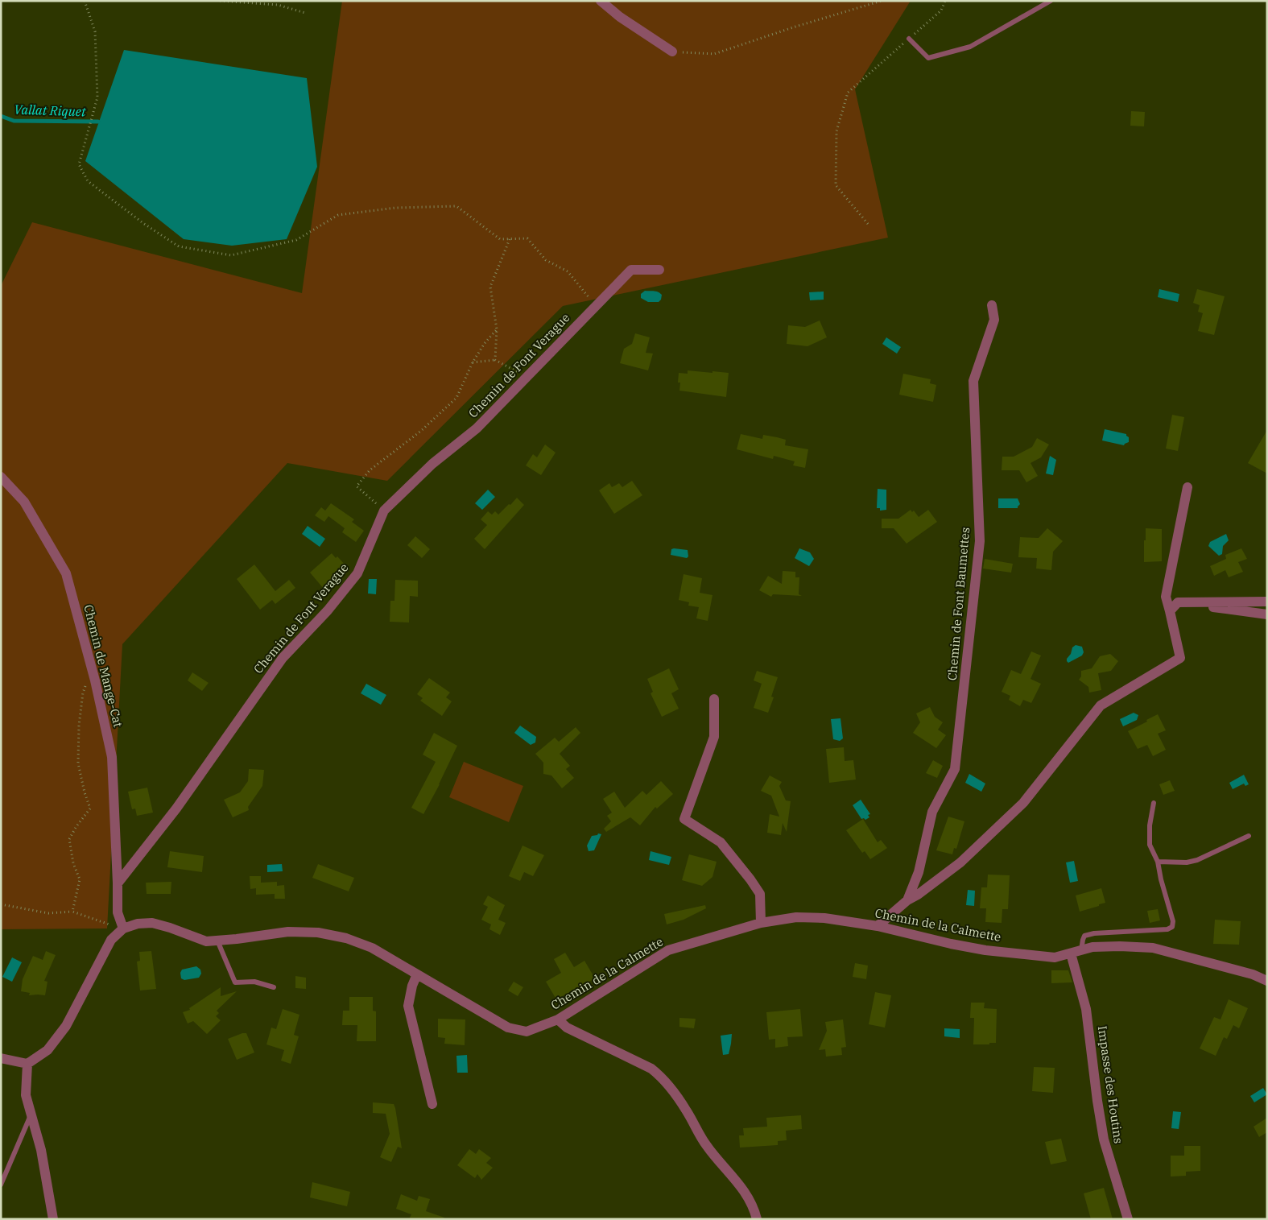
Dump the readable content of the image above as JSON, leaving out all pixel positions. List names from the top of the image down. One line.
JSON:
{"streets":{"street":["Chemin de Font Verague","Chemin de Font Baumettes","Chemin de Mange-Cat","Chemin de la Calmette","Impasse des Houtins"]},"crossings":[["Chemin de Font Verague","Chemin de Mange-Cat"],["Chemin de la Calmette","Impasse des Houtins"]],"water":["Vallat Riquet"]}
